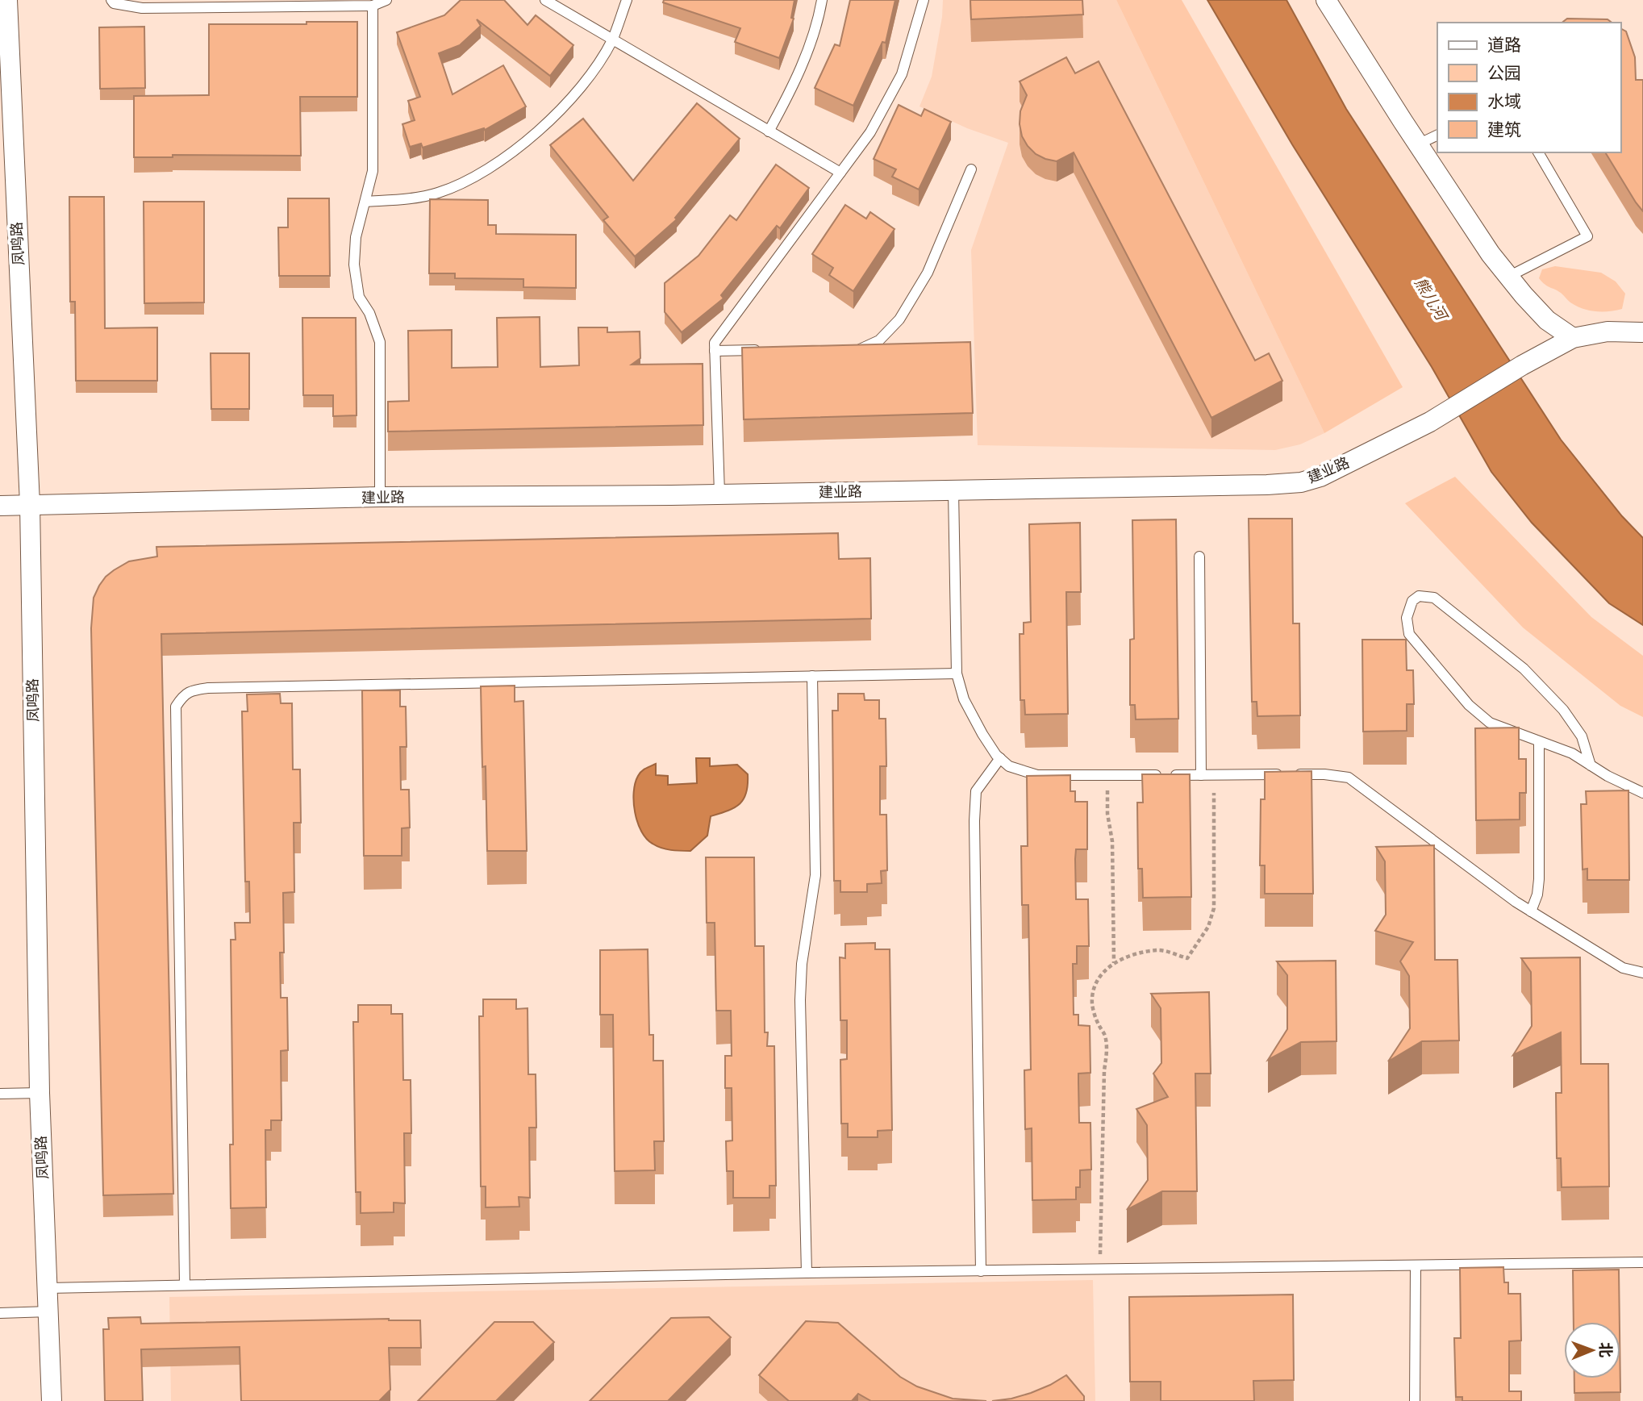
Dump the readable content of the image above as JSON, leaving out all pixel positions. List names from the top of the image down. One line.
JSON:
{"streets":{"street":["凤鸣路","建业路"]},"crossings":[["凤鸣路","建业路"]],"water":["熊儿河"],"legend":["道路","公园","水域","建筑"],"north":"right"}
